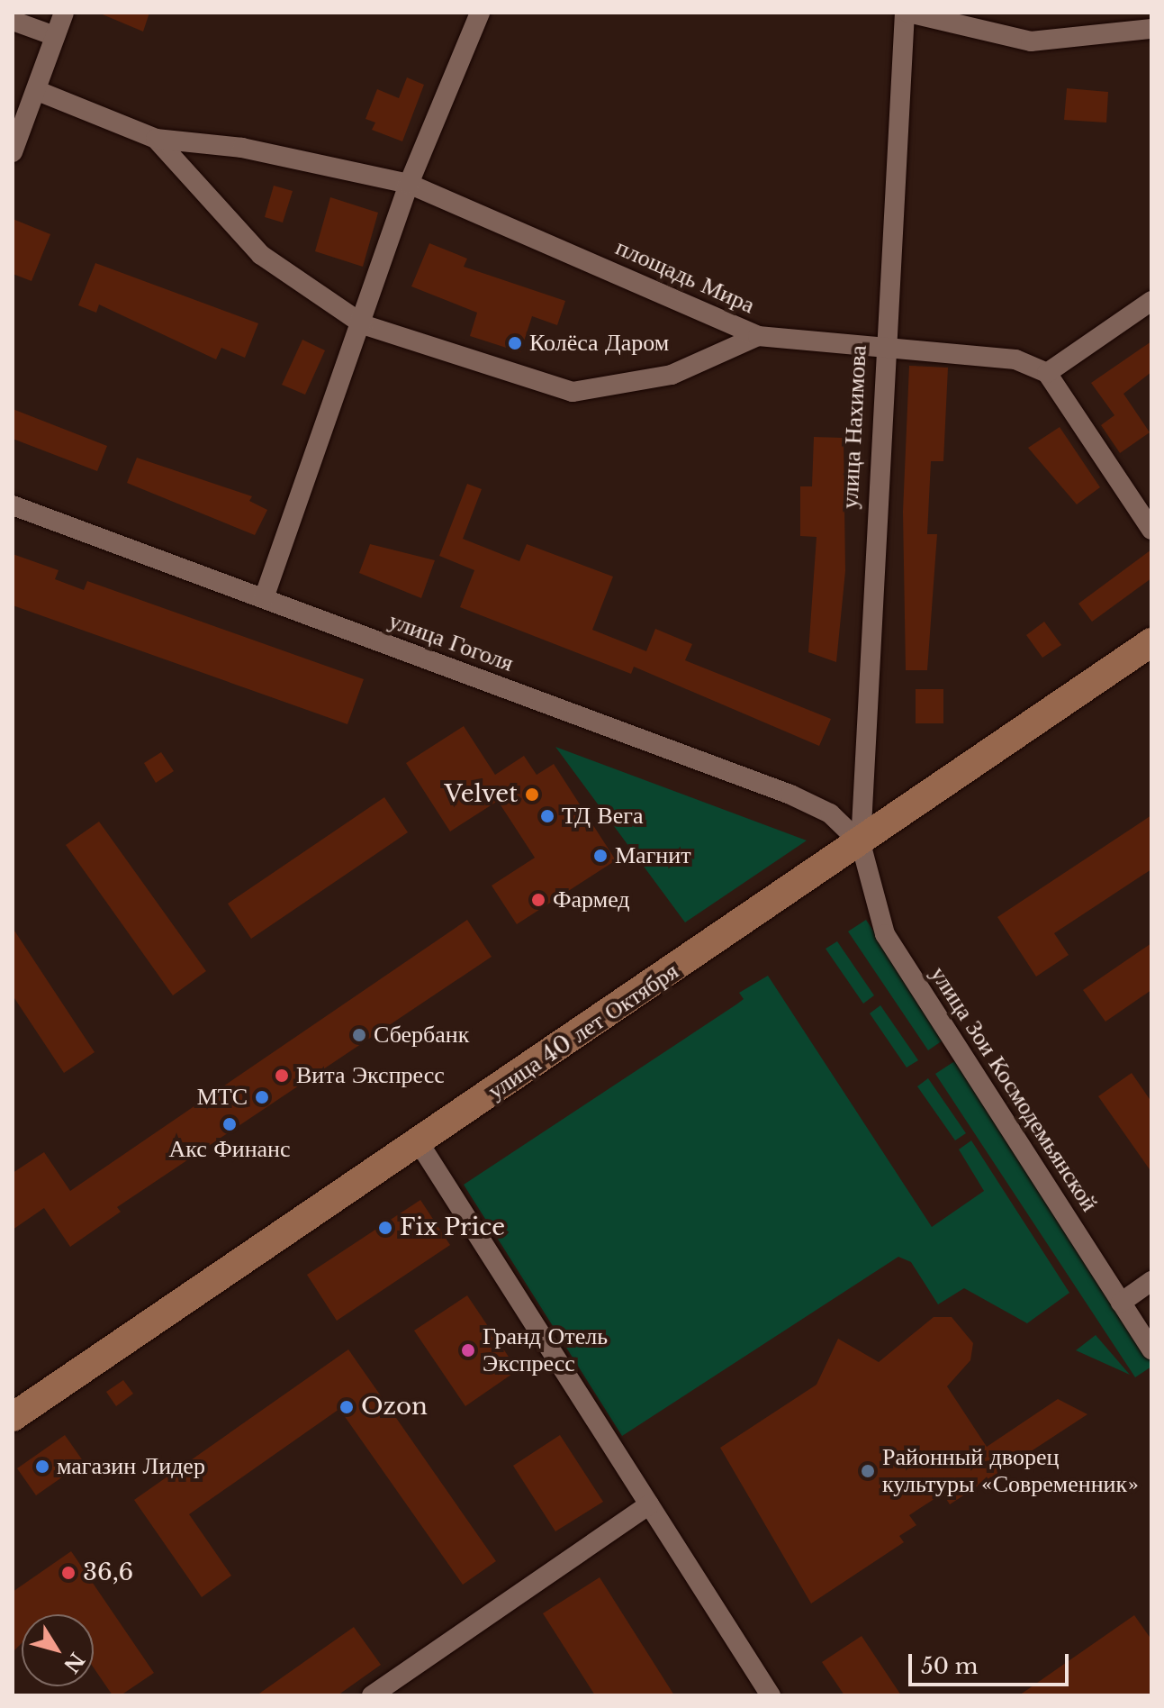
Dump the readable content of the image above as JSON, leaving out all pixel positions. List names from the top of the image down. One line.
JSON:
{"streets":{"street":["площадь Мира","улица Нахимова","улица Гоголя","улица 40 лет Октября","улица Зои Космодемьянской"]},"crossings":[["улица Нахимова","улица Гоголя"],["улица Нахимова","улица 40 лет Октября"],["улица Нахимова","улица Зои Космодемьянской"],["улица Гоголя","улица 40 лет Октября"],["улица Гоголя","улица Зои Космодемьянской"],["улица 40 лет Октября","улица Зои Космодемьянской"]],"places":["Колёса Даром","Velvet","ТД Вега","Магнит","Фармед","Сбербанк","Вита Экспресс","МТС","Акс Финанс","Fix Price","Гранд Отель Экспресс","Ozon","магазин Лидер","Районный дворец культуры «Современник»","36,6"],"scale_bar":"50 m","north":"bottom right"}
